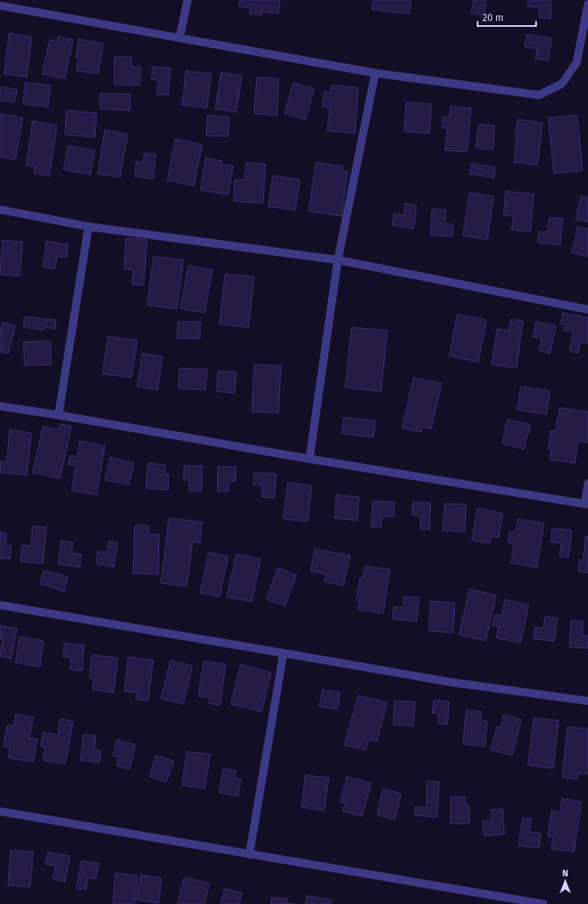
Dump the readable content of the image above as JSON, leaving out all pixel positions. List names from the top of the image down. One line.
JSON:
{"scale_bar":"20 m","north":"top"}
